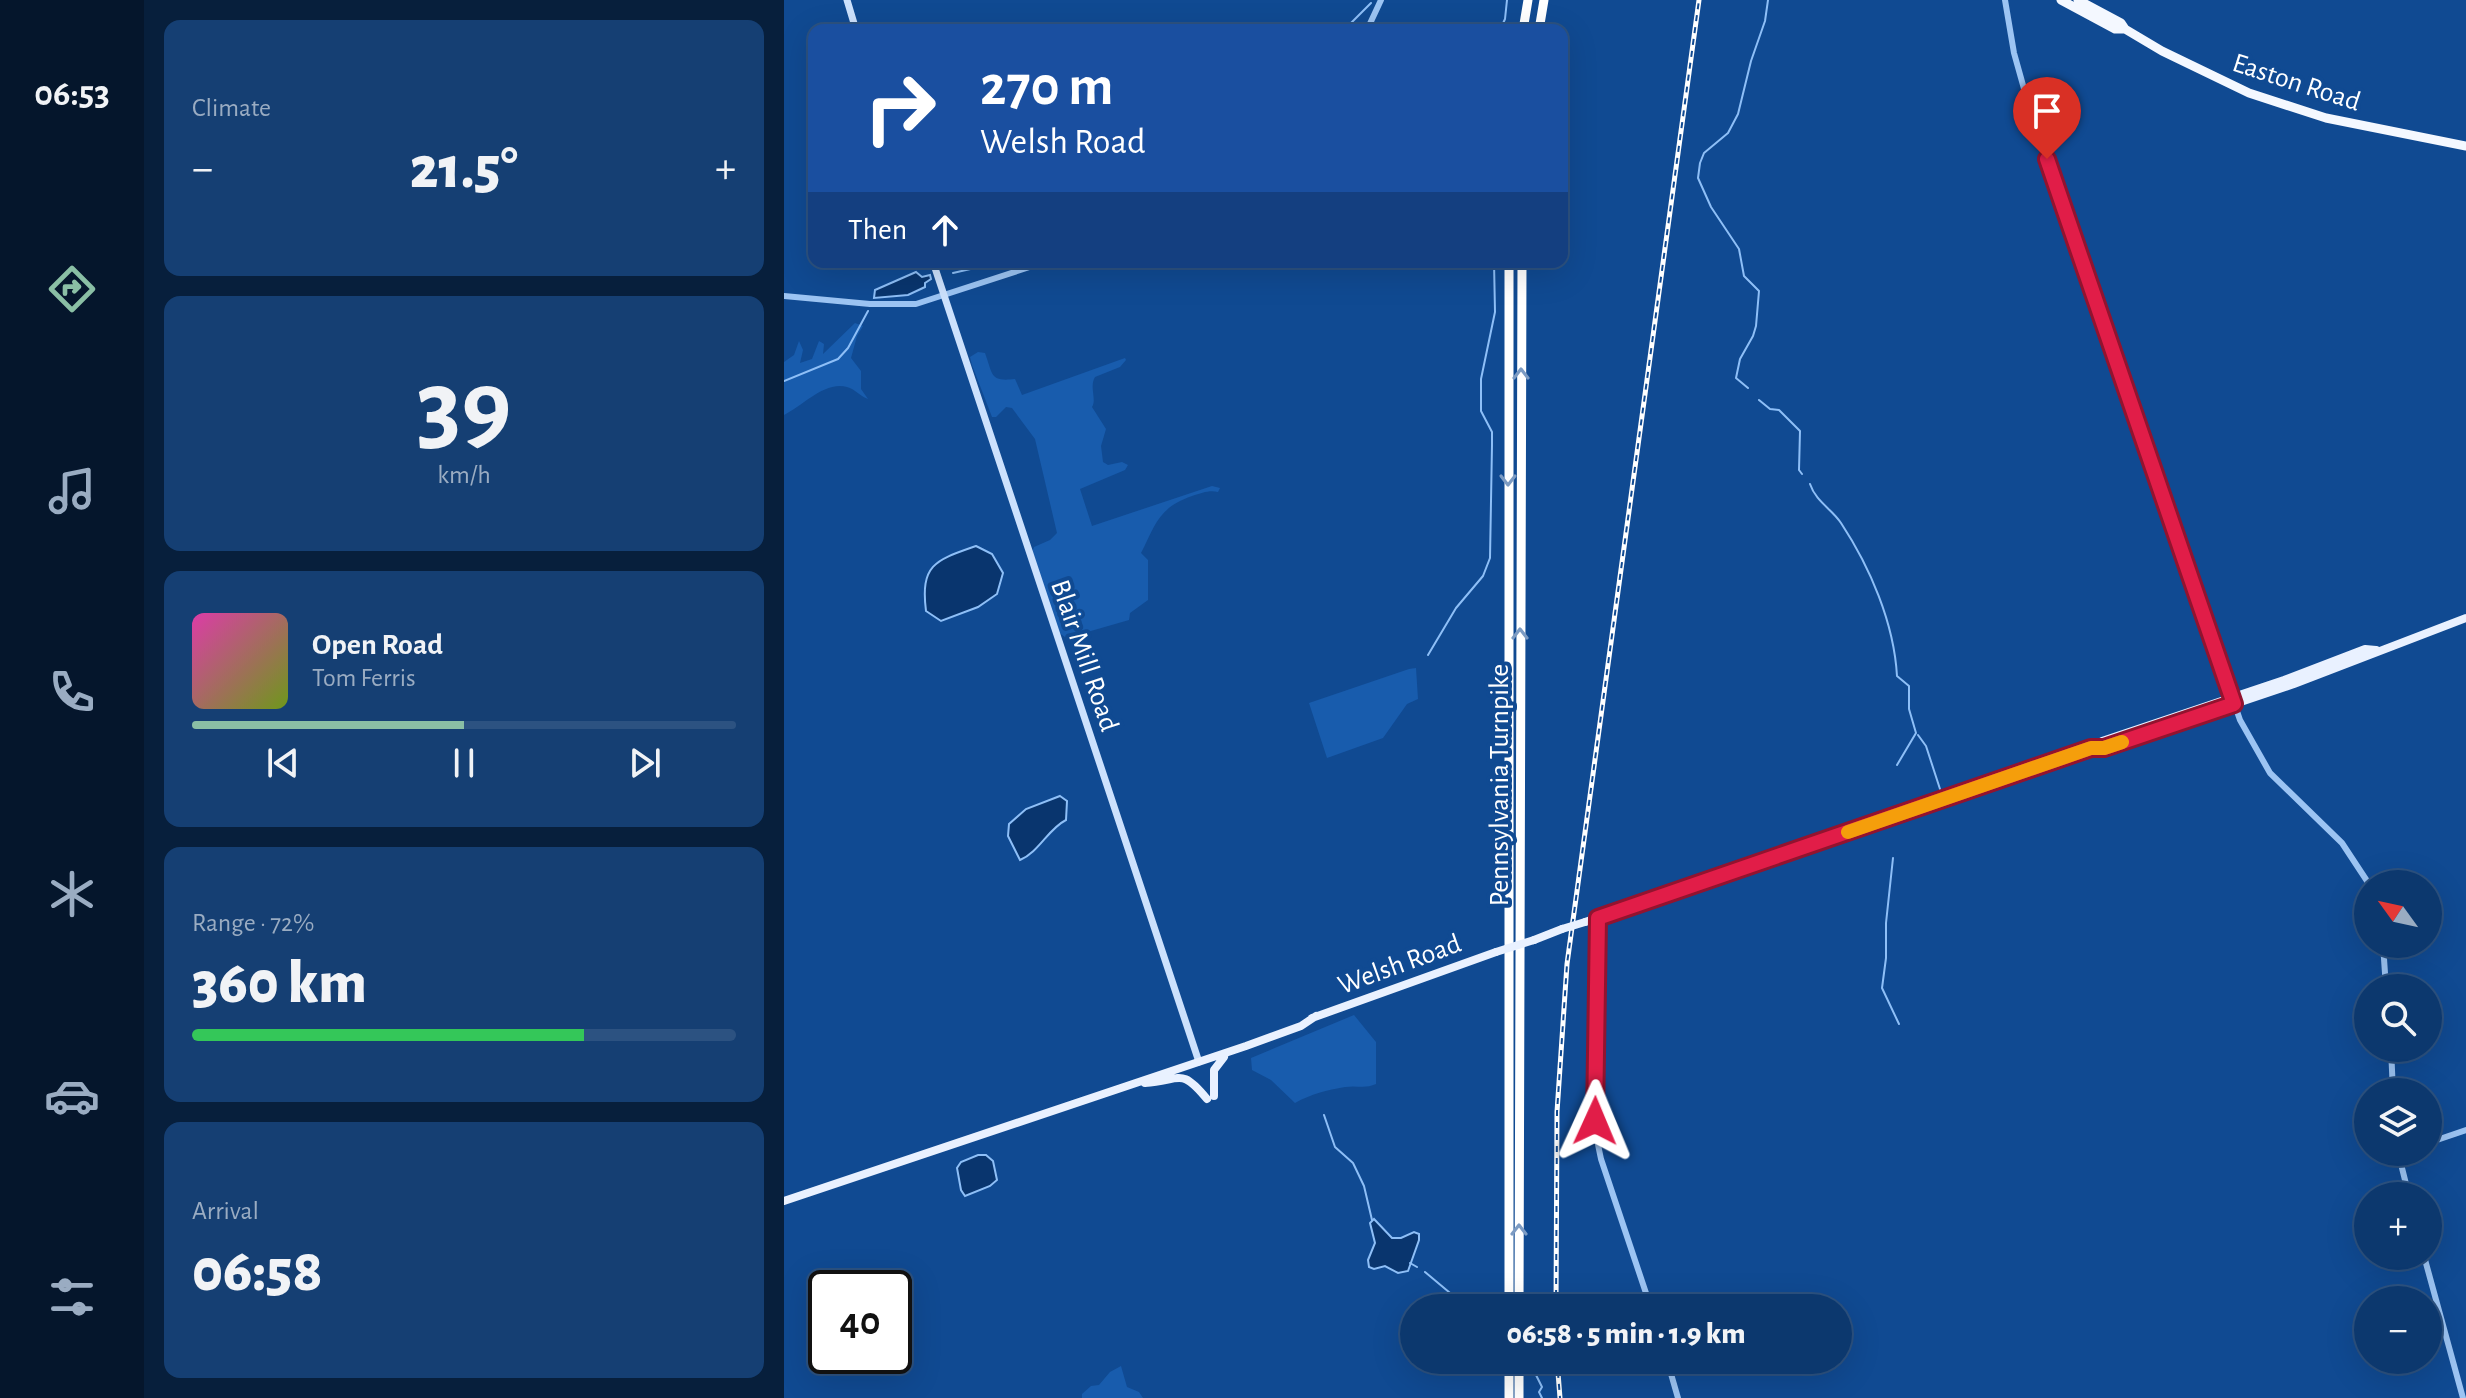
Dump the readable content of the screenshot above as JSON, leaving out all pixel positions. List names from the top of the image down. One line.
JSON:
{"streets":{"highway":["Easton Road","Pennsylvania Turnpike"],"main road":["Blair Mill Road","Welsh Road"]},"crossings":[["Blair Mill Road","Welsh Road"]],"north":"top left","page":{"tabs":"06:53","tile":["Climate",["39","km/h"],["Range · 72%","360 km"],["Arrival","06:58"]],"turn":["270 m","Welsh Road"],"heat":["−","21.5°","+"],"then":"Then","song":["Open Road","Tom Ferris"],"map_buttons":["+","−"],"limit":"40","trip":"06:58 · 5 min · 1.9 km"}}
